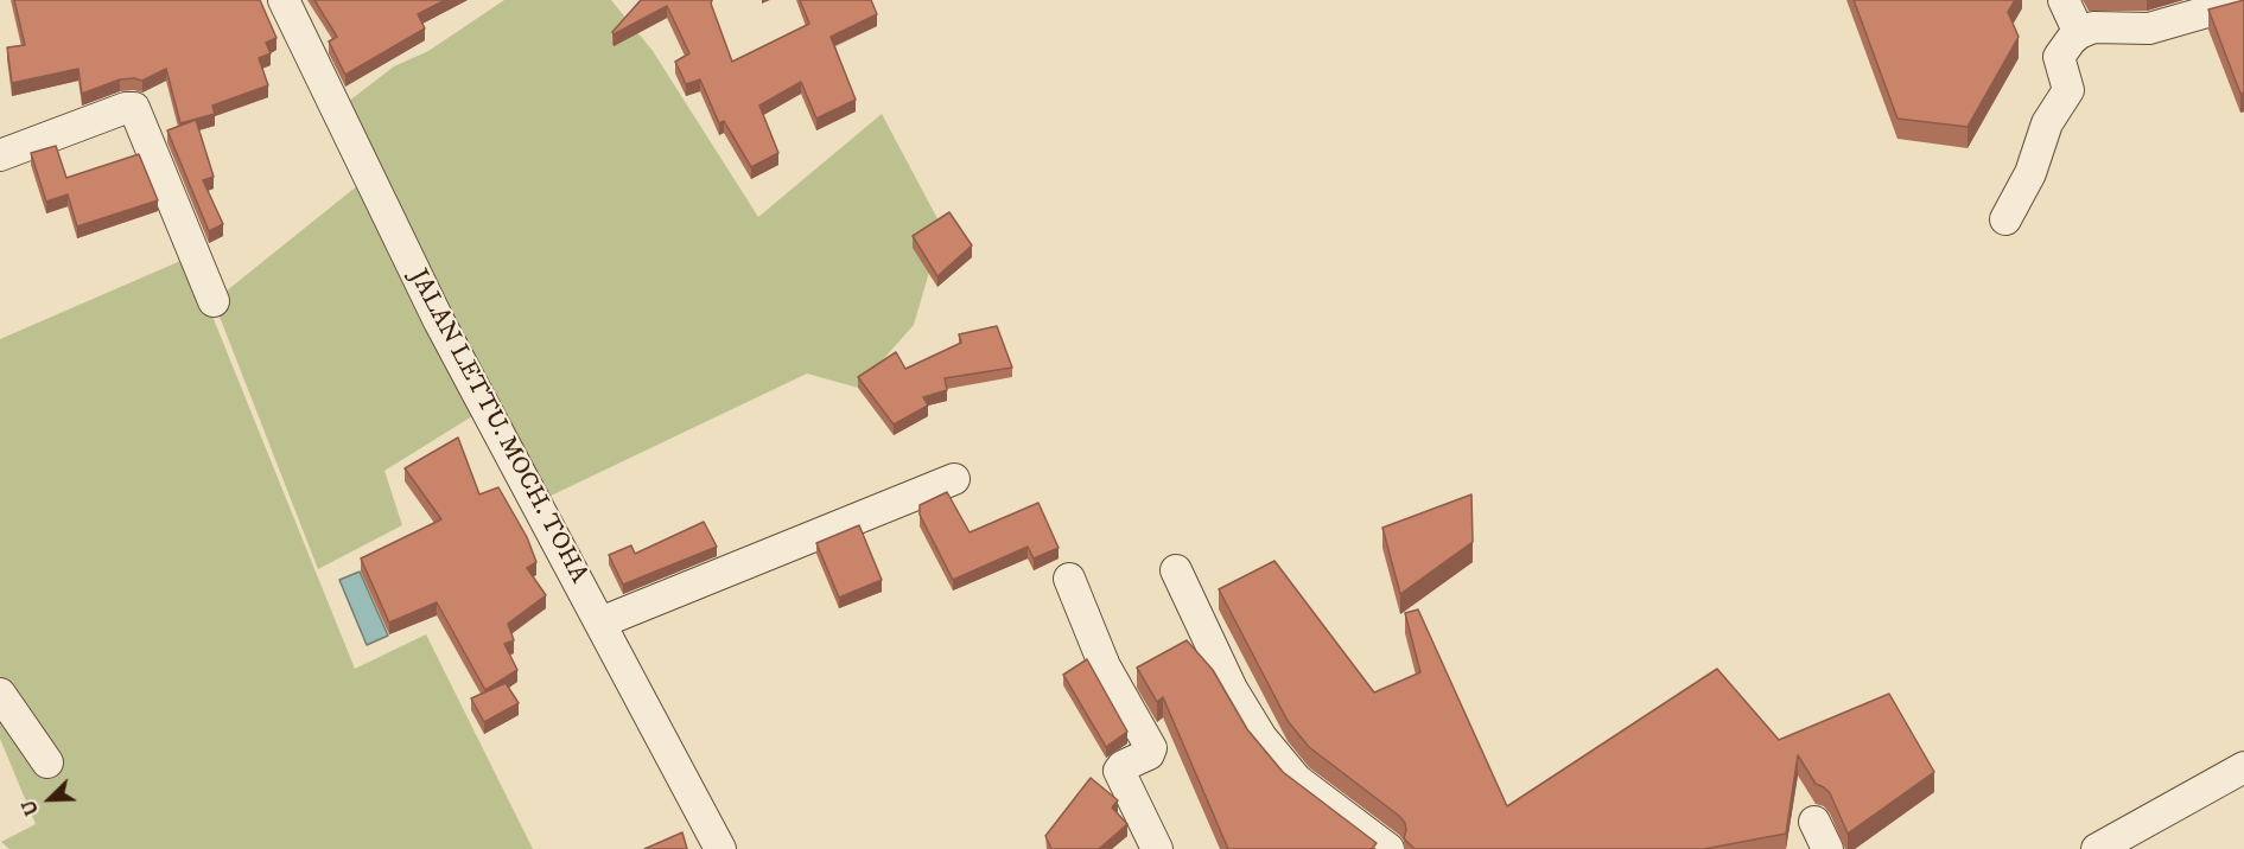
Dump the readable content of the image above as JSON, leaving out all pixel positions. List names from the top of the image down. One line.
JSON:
{"streets":{"street":["JALAN LETTU. MOCH. TOHA"]},"north":"bottom left"}
